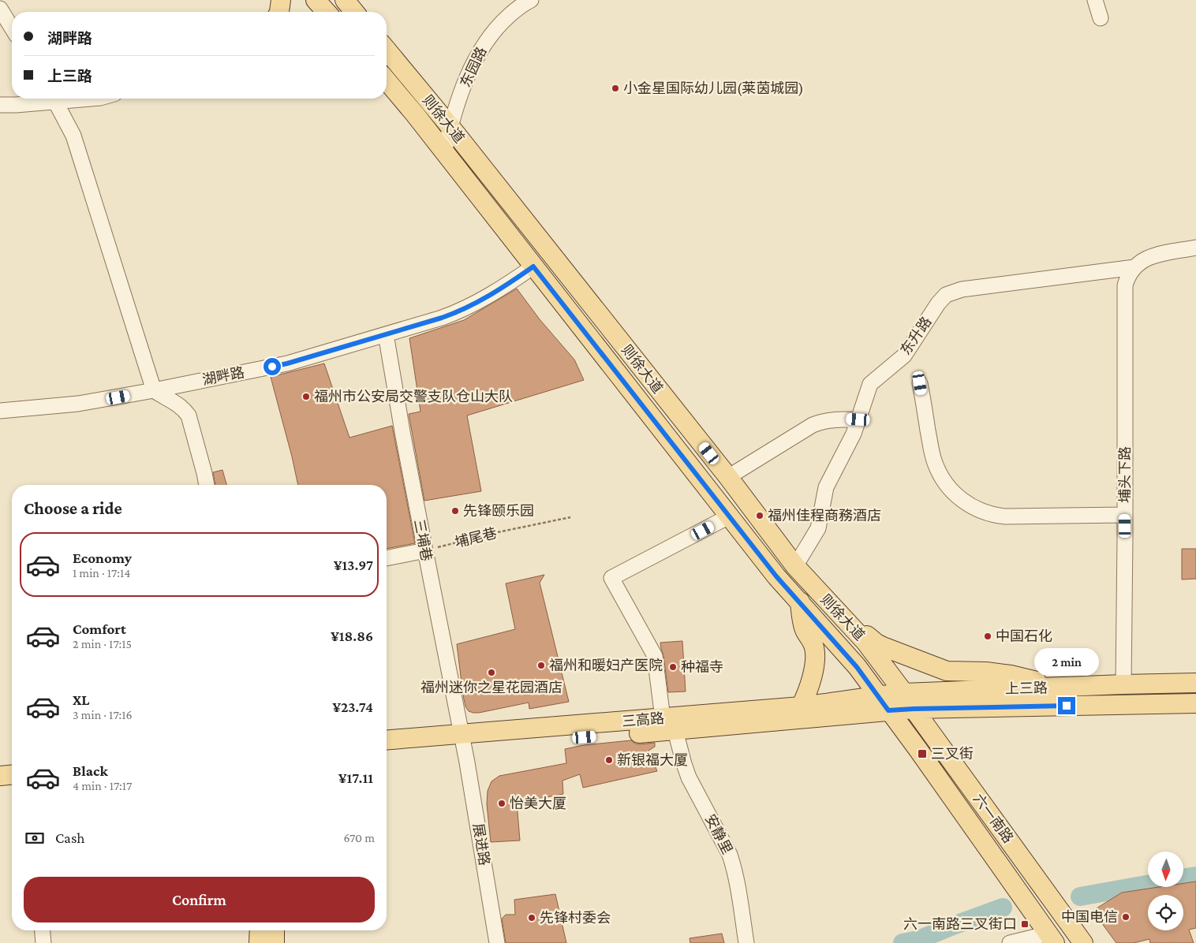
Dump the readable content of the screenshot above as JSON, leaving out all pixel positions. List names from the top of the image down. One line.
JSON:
{"streets":{"main road":["则徐大道","上三路","三高路","六一南路"],"street":["东园路","东升路","湖畔路","埔头下路","三埔巷","安静里","展进路"],"path":["埔尾巷"]},"crossings":[["东园路","则徐大道"],["则徐大道","东升路"],["则徐大道","湖畔路"],["则徐大道","上三路"],["则徐大道","三高路"],["则徐大道","六一南路"],["则徐大道","安静里"],["东升路","埔头下路"],["湖畔路","三埔巷"],["埔头下路","上三路"],["埔尾巷","三埔巷"],["三埔巷","三高路"],["三埔巷","展进路"],["上三路","三高路"],["上三路","六一南路"],["三高路","六一南路"],["三高路","安静里"],["三高路","展进路"]],"places":{"other":["小金星国际幼儿园(莱茵城园)","福州市公安局交警支队仓山大队","先锋颐乐园","福州佳程商務酒店","中国石化","福州和暖妇产医院","种福寺","福州迷你之星花园酒店","新银福大厦","怡美大厦","中国电信","先锋村委会"],"transit":["三叉街","六一南路三叉街口"]},"north":"bottom","page":{"banner":["湖畔路","上三路"],"heading":"Choose a ride","list":[{"name":"Economy","note":"1 min · 17:14","value":"¥13.97"},{"name":"Comfort","note":"2 min · 17:15","value":"¥18.86"},{"name":"XL","note":"3 min · 17:16","value":"¥23.74"},{"name":"Black","note":"4 min · 17:17","value":"¥17.11"}],"bubble":"2 min","pay":["Cash","670 m"],"buttons":"Confirm"}}
